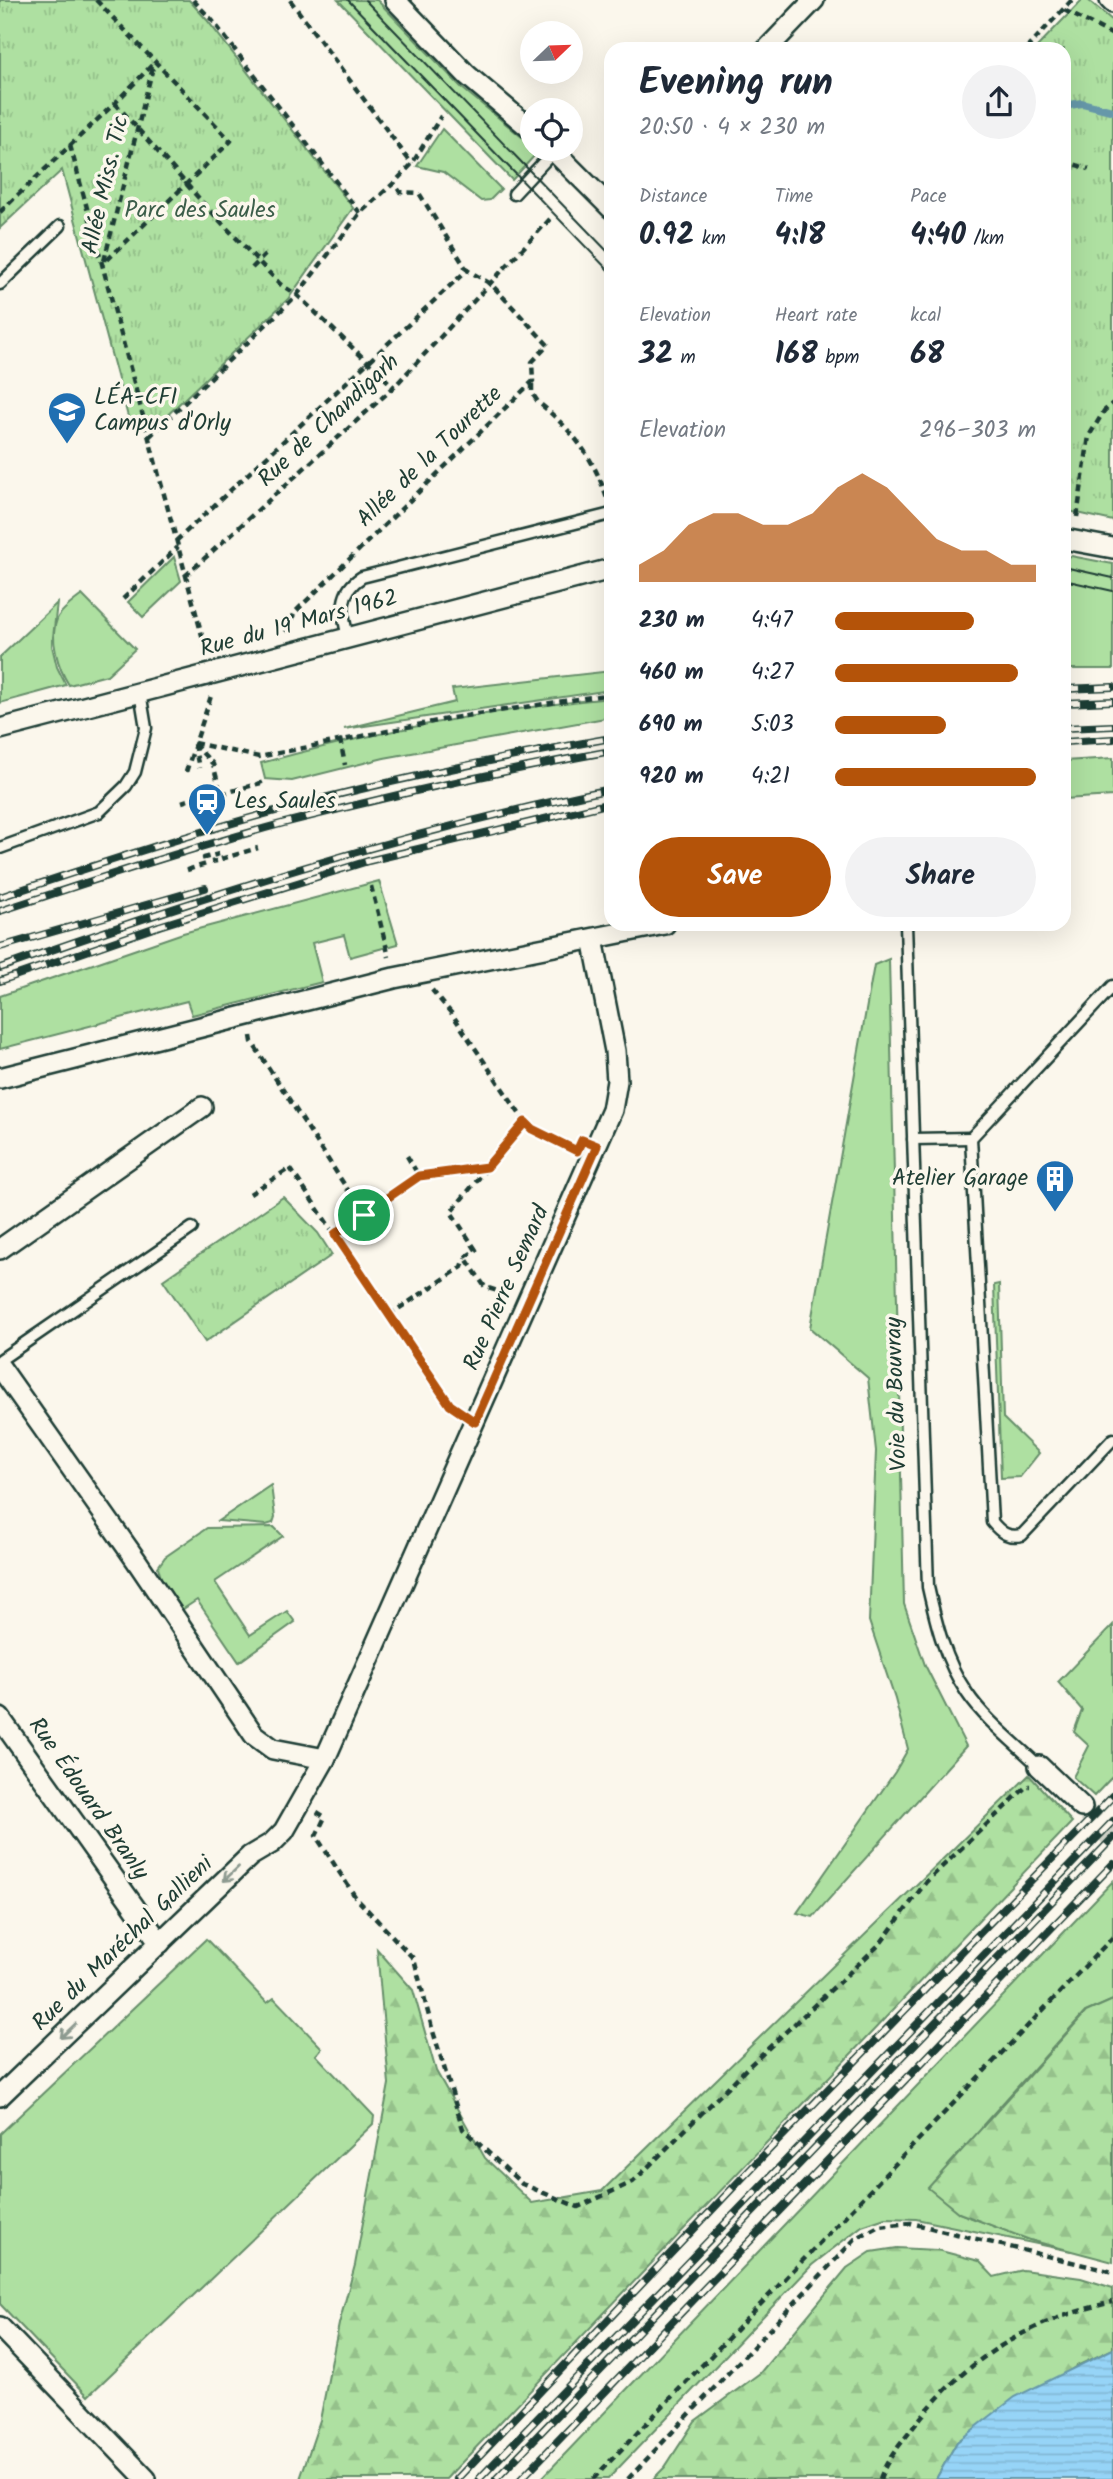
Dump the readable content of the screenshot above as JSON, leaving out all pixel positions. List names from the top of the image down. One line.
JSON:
{"streets":{"street":["Rue du 19 Mars 1962","Rue Pierre Semard","Voie du Bouvray","Rue Édouard Branly","Rue du Maréchal Gallieni"],"path":["Allée Miss. Tic","Rue de Chandigarh","Allée de la Tourette"]},"crossings":[["Allée Miss. Tic","Rue de Chandigarh"],["Rue de Chandigarh","Allée de la Tourette"],["Allée de la Tourette","Rue du 19 Mars 1962"],["Rue Pierre Semard","Rue du Maréchal Gallieni"],["Rue Édouard Branly","Rue du Maréchal Gallieni"]],"one_way":["Rue du Maréchal Gallieni"],"parks":["Parc des Saules"],"places":{"school or university":["LÉA-CFI Campus d'Orly"],"station":["Les Saules"],"building":["Atelier Garage"]},"north":"top right","page":{"heading":["Evening run","20:50 · 4 × 230 m"],"stats":[["Distance","0.92 km"],["Time","4:18"],["Pace","4:40 /km"],["Elevation","32 m"],["Heart rate","168 bpm"],["kcal","68"]],"chart":["Elevation","296–303 m"],"list":[{"name":"230 m","note":"4:47"},{"name":"460 m","note":"4:27"},{"name":"690 m","note":"5:03"},{"name":"920 m","note":"4:21"}],"buttons":["Save","Share"]}}
